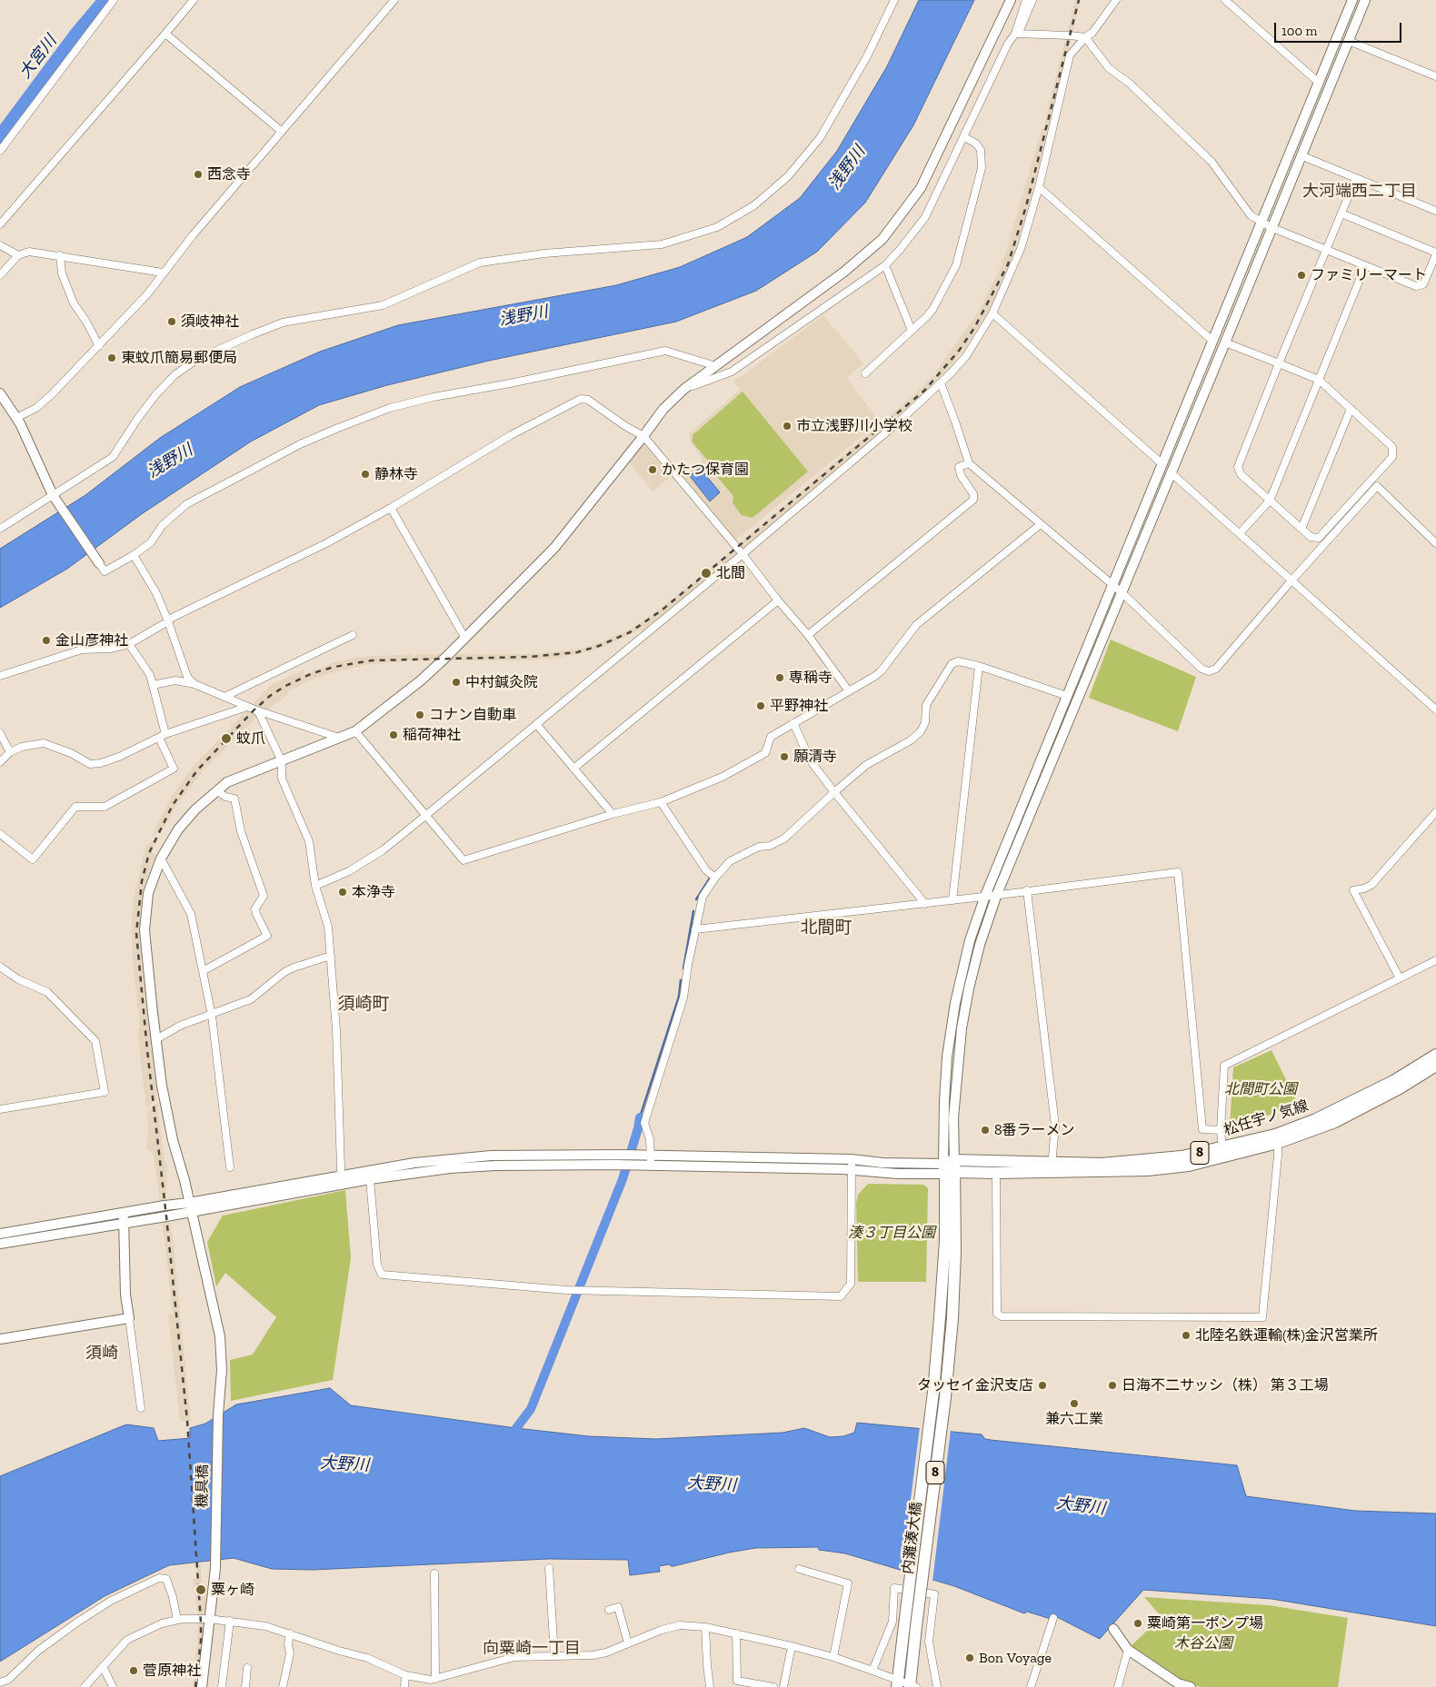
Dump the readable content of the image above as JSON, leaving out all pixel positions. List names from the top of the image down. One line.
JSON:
{"streets":{"main road":["松任宇ノ気線","8","内灘湊大橋"],"street":["機具橋"]},"crossings":[["松任宇ノ気線","内灘湊大橋"]],"districts":["大河端西二丁目","北間町","須崎町","須崎","向粟崎一丁目"],"water":["大宮川","浅野川","大野川"],"parks":["北間町公園","湊３丁目公園","木谷公園"],"places":["西念寺","ファミリーマート","須岐神社","東蚊爪簡易郵便局","市立浅野川小学校","かたつ保育園","静林寺","北間","金山彦神社","専稱寺","中村鍼灸院","平野神社","コナン自動車","稲荷神社","蚊爪","願清寺","本浄寺","8番ラーメン","北陸名鉄運輸(株)金沢営業所","タッセイ金沢支店","日海不二サッシ（株） 第３工場","兼六工業","粟ヶ崎","粟崎第一ポンプ場","Bon Voyage","菅原神社"],"scale_bar":"100 m"}
